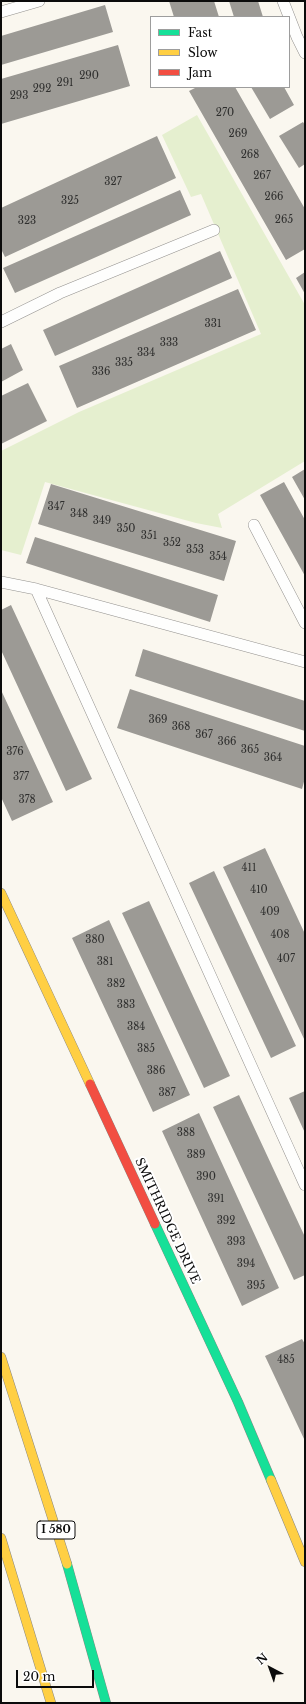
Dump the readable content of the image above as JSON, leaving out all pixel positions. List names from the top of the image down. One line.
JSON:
{"streets":{"main road":["SMITHRIDGE DRIVE","I 580"]},"house_numbers":["290","291","292","293","270","269","268","267","327","266","325","265","323","331","333","334","335","336","347","348","349","350","351","352","353","354","369","368","367","366","365","376","364","377","378","411","410","409","408","380","407","381","382","383","384","385","386","387","388","389","390","391","392","393","394","395","485"],"legend":["Fast","Slow","Jam"],"scale_bar":"20 m","north":"top left"}
